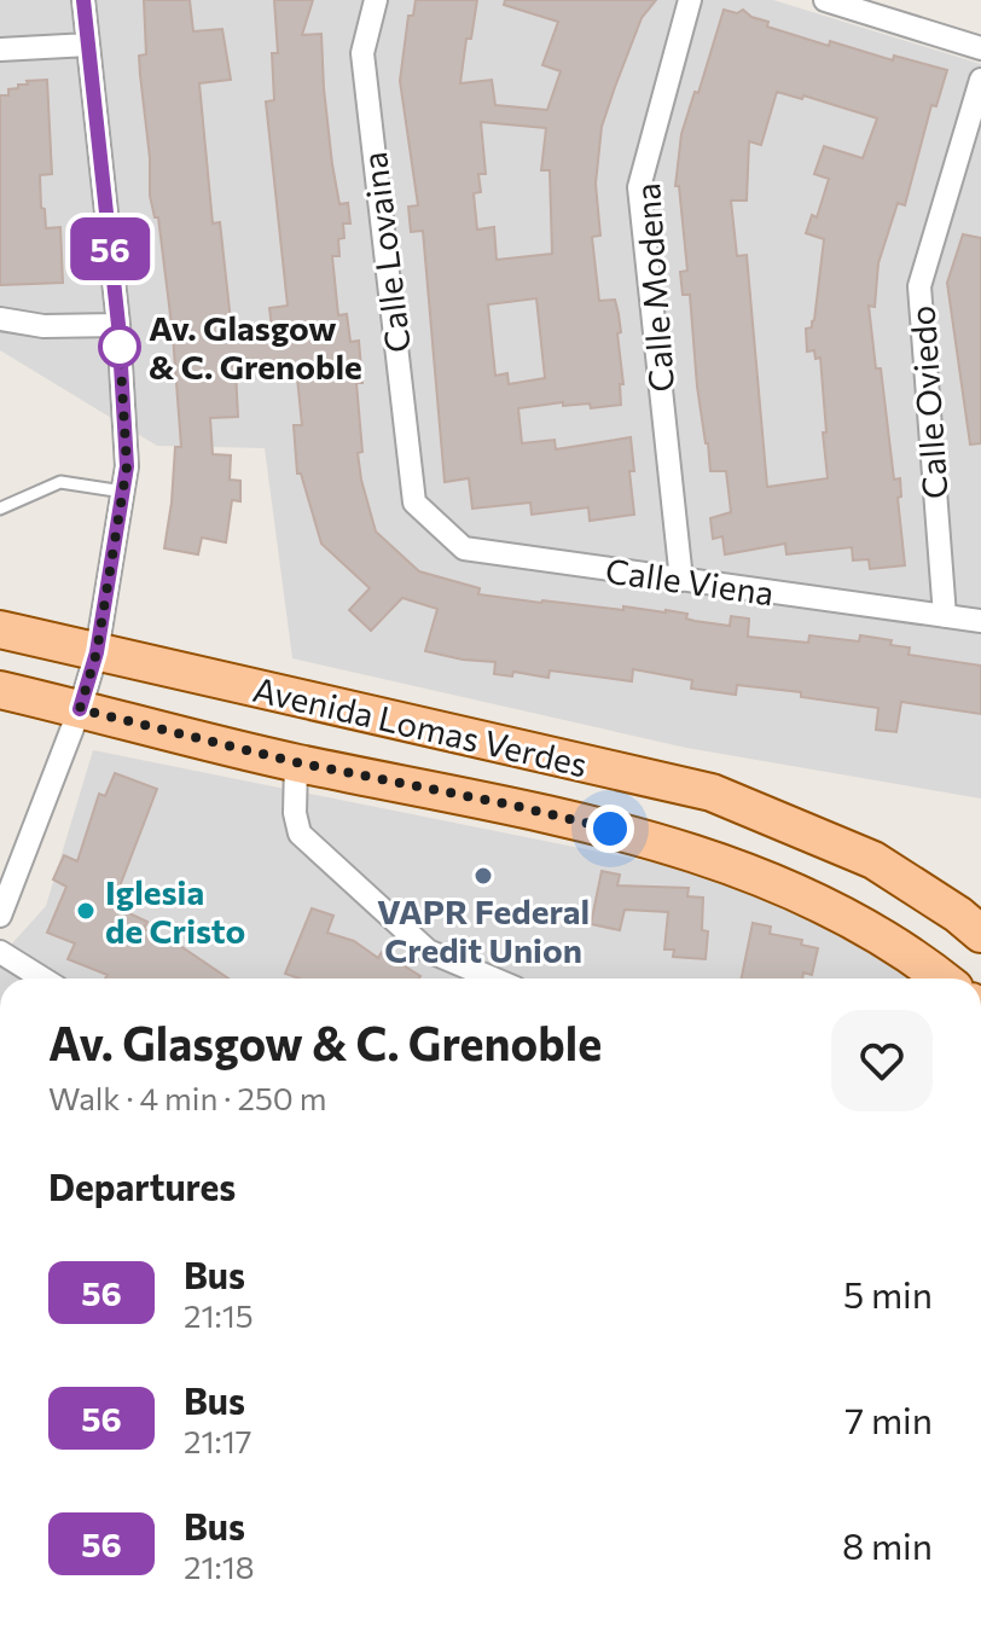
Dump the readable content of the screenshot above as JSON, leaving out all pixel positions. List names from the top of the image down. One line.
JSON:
{"streets":{"main road":["Avenida Lomas Verdes"],"street":["Calle Lovaina","Calle Modena","Calle Oviedo","Calle Viena"]},"crossings":[["Calle Lovaina","Calle Viena"],["Calle Modena","Calle Viena"],["Calle Oviedo","Calle Viena"]],"places":["Av. Glasgow & C. Grenoble","VAPR Federal Credit Union","Iglesia de Cristo"],"lines":["bus line 56"],"page":{"on_map":"56","heading":[["Av. Glasgow & C. Grenoble","Walk · 4 min · 250 m"],"Departures"],"list":[{"mark":"56","name":"Bus","note":"21:15","value":"5 min"},{"mark":"56","name":"Bus","note":"21:17","value":"7 min"},{"mark":"56","name":"Bus","note":"21:18","value":"8 min"}]}}
